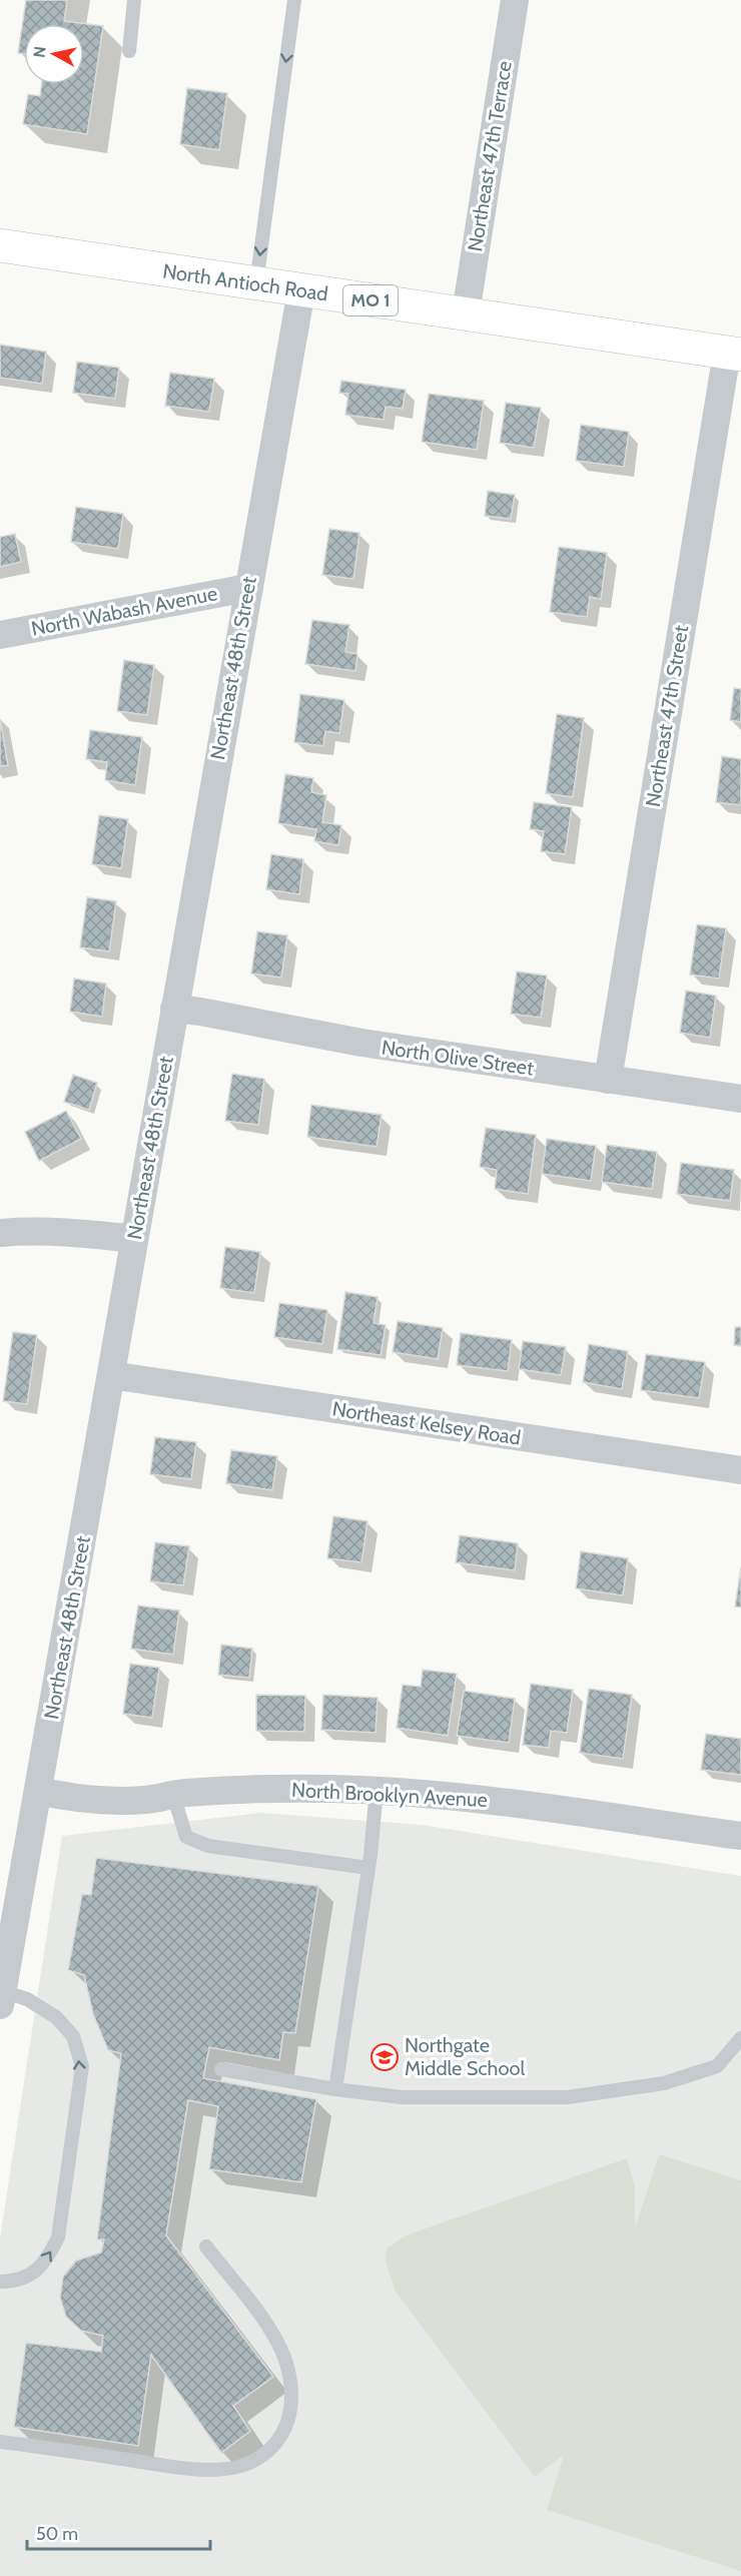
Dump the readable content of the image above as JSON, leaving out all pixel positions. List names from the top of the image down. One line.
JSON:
{"streets":{"main road":["North Antioch Road","MO 1"],"street":["Northeast 47th Terrace","North Wabash Avenue","Northeast 48th Street","Northeast 47th Street","North Olive Street","Northeast Kelsey Road","North Brooklyn Avenue"]},"crossings":[["Northeast 47th Terrace","North Antioch Road"],["North Antioch Road","Northeast 48th Street"],["North Antioch Road","Northeast 47th Street"],["North Wabash Avenue","Northeast 48th Street"],["Northeast 48th Street","North Olive Street"],["Northeast 48th Street","Northeast Kelsey Road"],["Northeast 48th Street","North Brooklyn Avenue"],["Northeast 47th Street","North Olive Street"]],"places":{"school or university":["Northgate Middle School"]},"scale_bar":"50 m","north":"left"}
